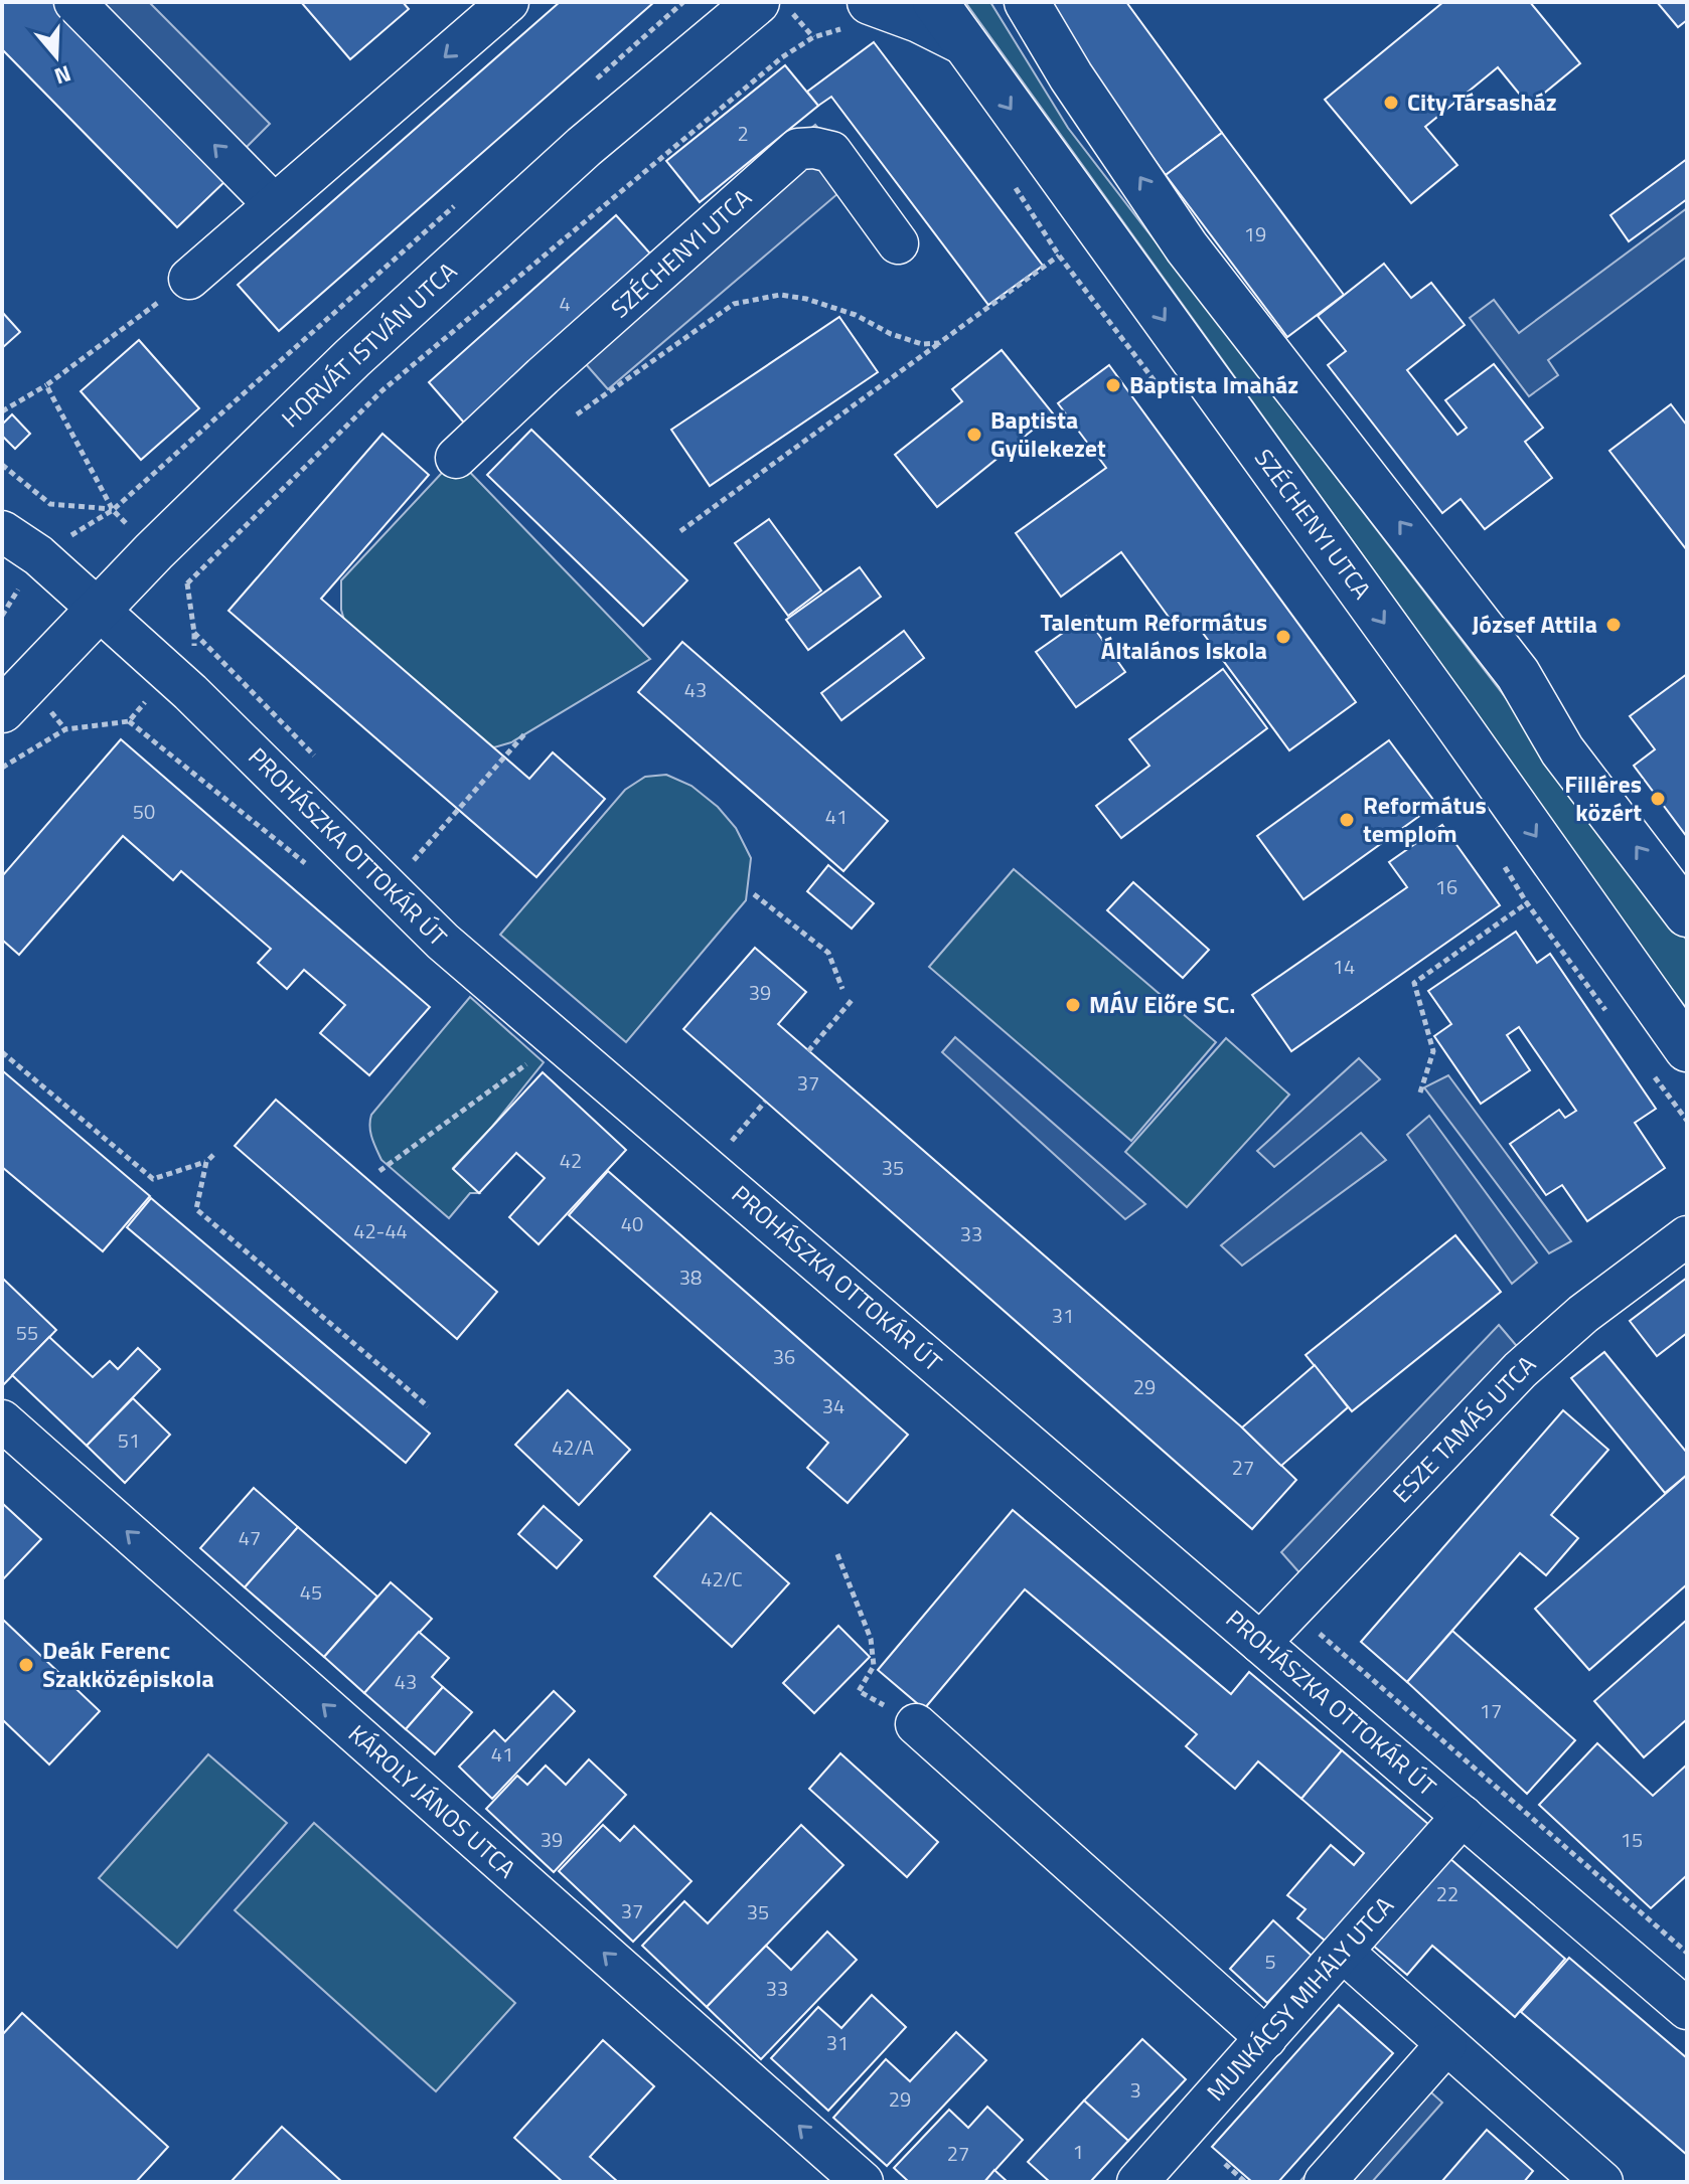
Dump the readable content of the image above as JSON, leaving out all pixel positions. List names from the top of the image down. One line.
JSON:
{"streets":{"main road":["SZÉCHENYI UTCA","HORVÁT ISTVÁN UTCA"],"street":["PROHÁSZKA OTTOKÁR ÚT","ESZE TAMÁS UTCA","KÁROLY JÁNOS UTCA","MUNKÁCSY MIHÁLY UTCA"]},"crossings":[["HORVÁT ISTVÁN UTCA","PROHÁSZKA OTTOKÁR ÚT"],["PROHÁSZKA OTTOKÁR ÚT","ESZE TAMÁS UTCA"],["PROHÁSZKA OTTOKÁR ÚT","MUNKÁCSY MIHÁLY UTCA"]],"one_way":["KÁROLY JÁNOS UTCA"],"places":["City Társasház","Baptista Imaház","Baptista Gyülekezet","József Attila","Talentum Református Általános Iskola","Filléres közért","Református templom","MÁV Előre SC.","Deák Ferenc Szakközépiskola"],"house_numbers":["2","19","4","43","50","41","16","14","39","37","42","35","40","42-44","33","38","31","55","36","29","34","51","42/A","27","47","42/C","45","43","17","41","39","15","22","37","35","5","33","31","3","29","1","27"],"north":"bottom"}
